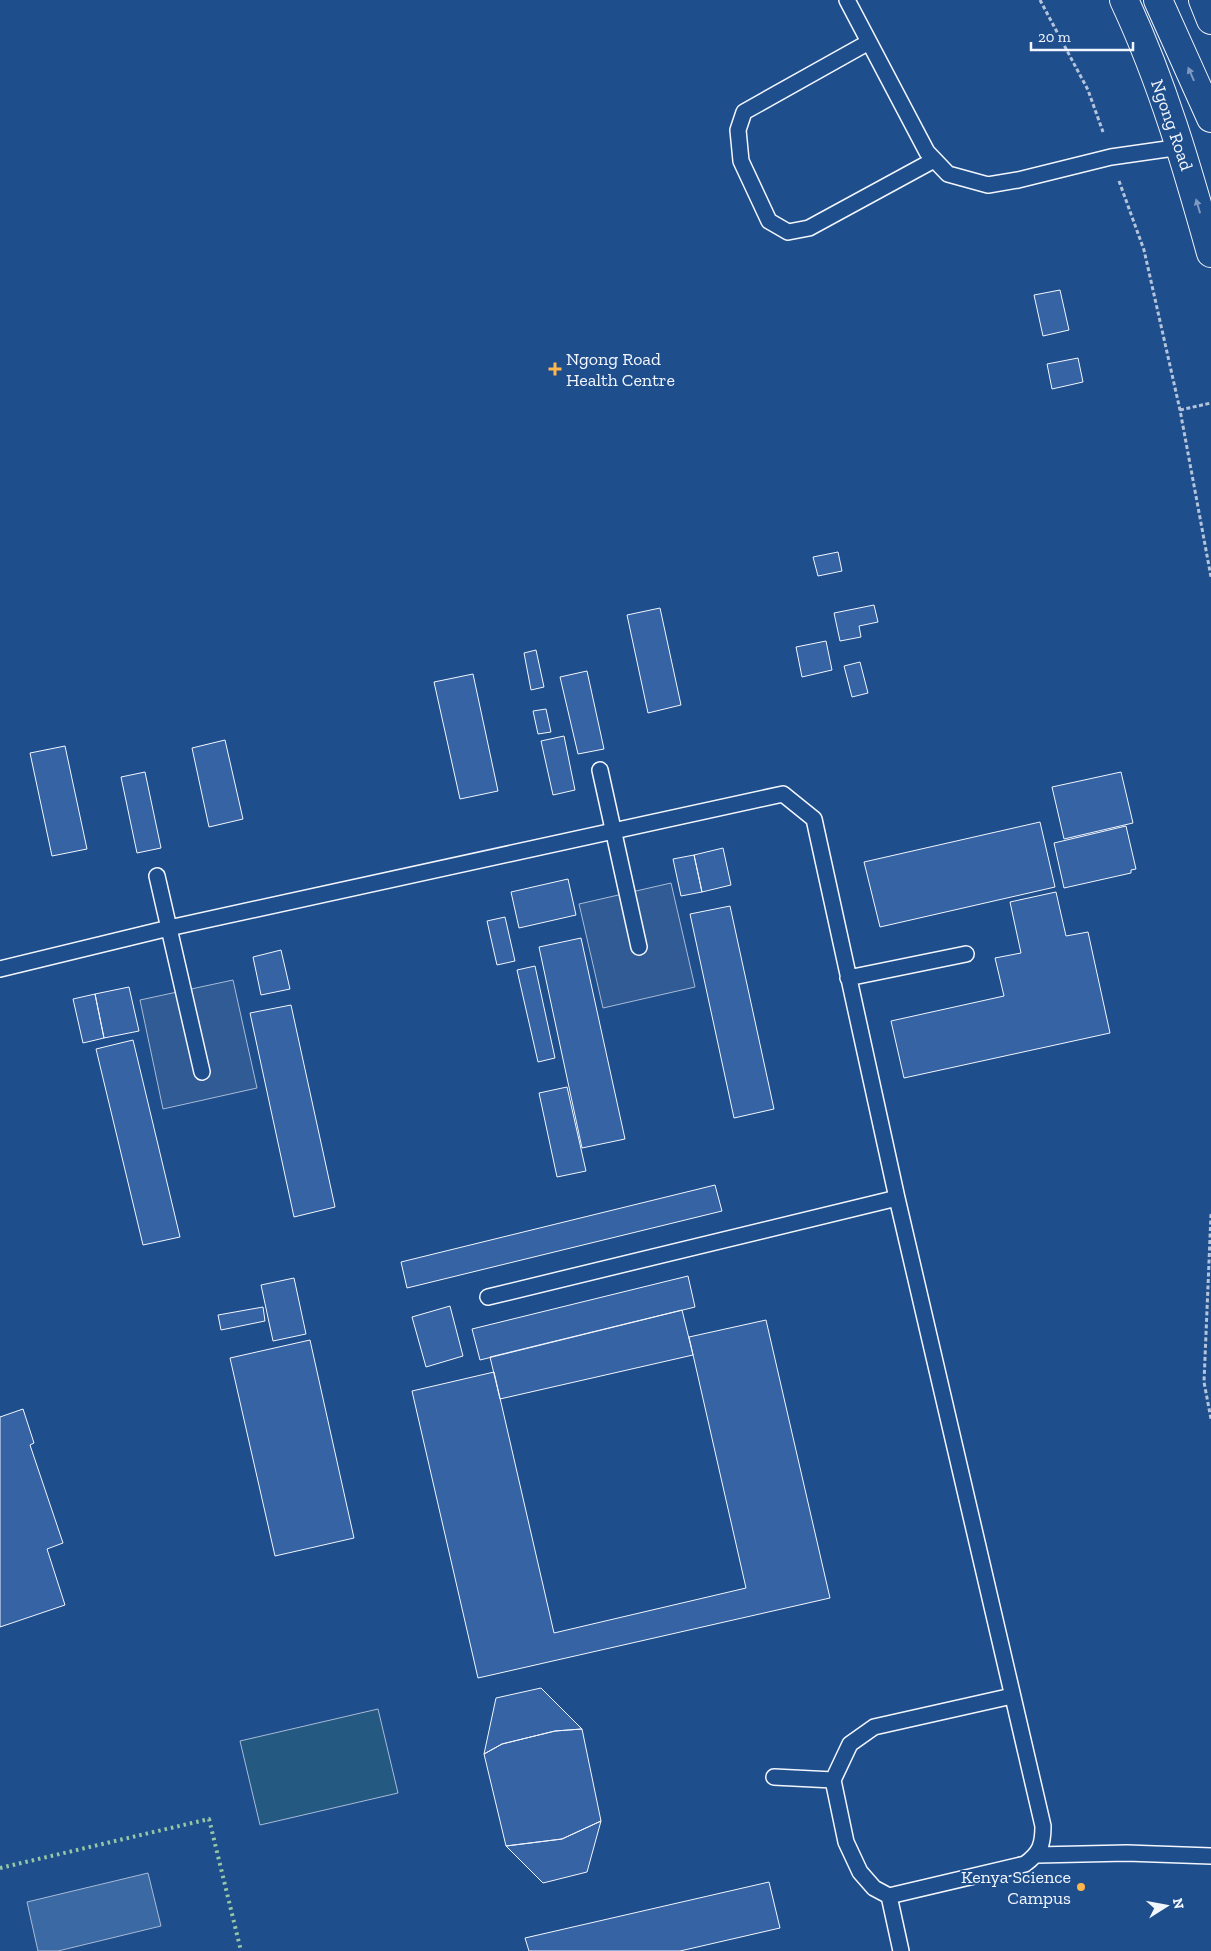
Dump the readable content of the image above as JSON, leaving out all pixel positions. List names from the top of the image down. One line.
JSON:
{"streets":{"main road":["Ngong Road"]},"places":{"health":["Ngong Road Health Centre"],"other":["Kenya Science Campus"]},"scale_bar":"20 m","north":"right"}
